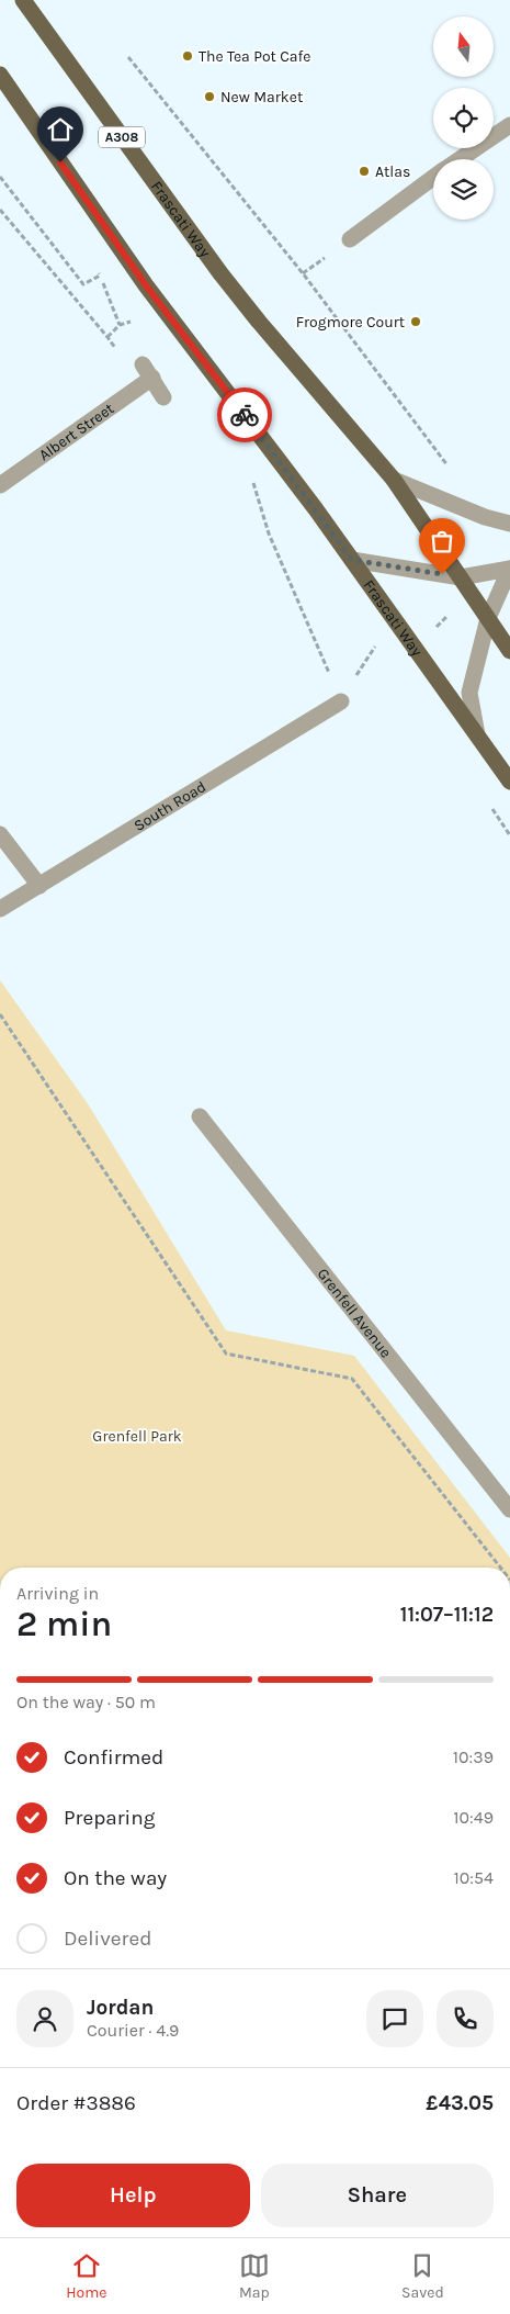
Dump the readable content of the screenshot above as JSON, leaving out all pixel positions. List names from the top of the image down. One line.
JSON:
{"streets":{"main road":["A308","Frascati Way"],"street":["Albert Street","South Road","Grenfell Avenue"]},"crossings":[["A308","Frascati Way"]],"parks":["Grenfell Park"],"places":["The Tea Pot Cafe","New Market","Atlas","Frogmore Court"],"north":"top","page":{"heading":["2 min","Arriving in","11:07–11:12"],"panel":["Jordan","Courier · 4.9","Order #3886","£43.05"],"bar":"On the way · 50 m","list":[["Confirmed","10:39"],["Preparing","10:49"],["On the way","10:54"],"Delivered"],"buttons":["Help","Share"],"tabs":["Home","Map","Saved"]}}
